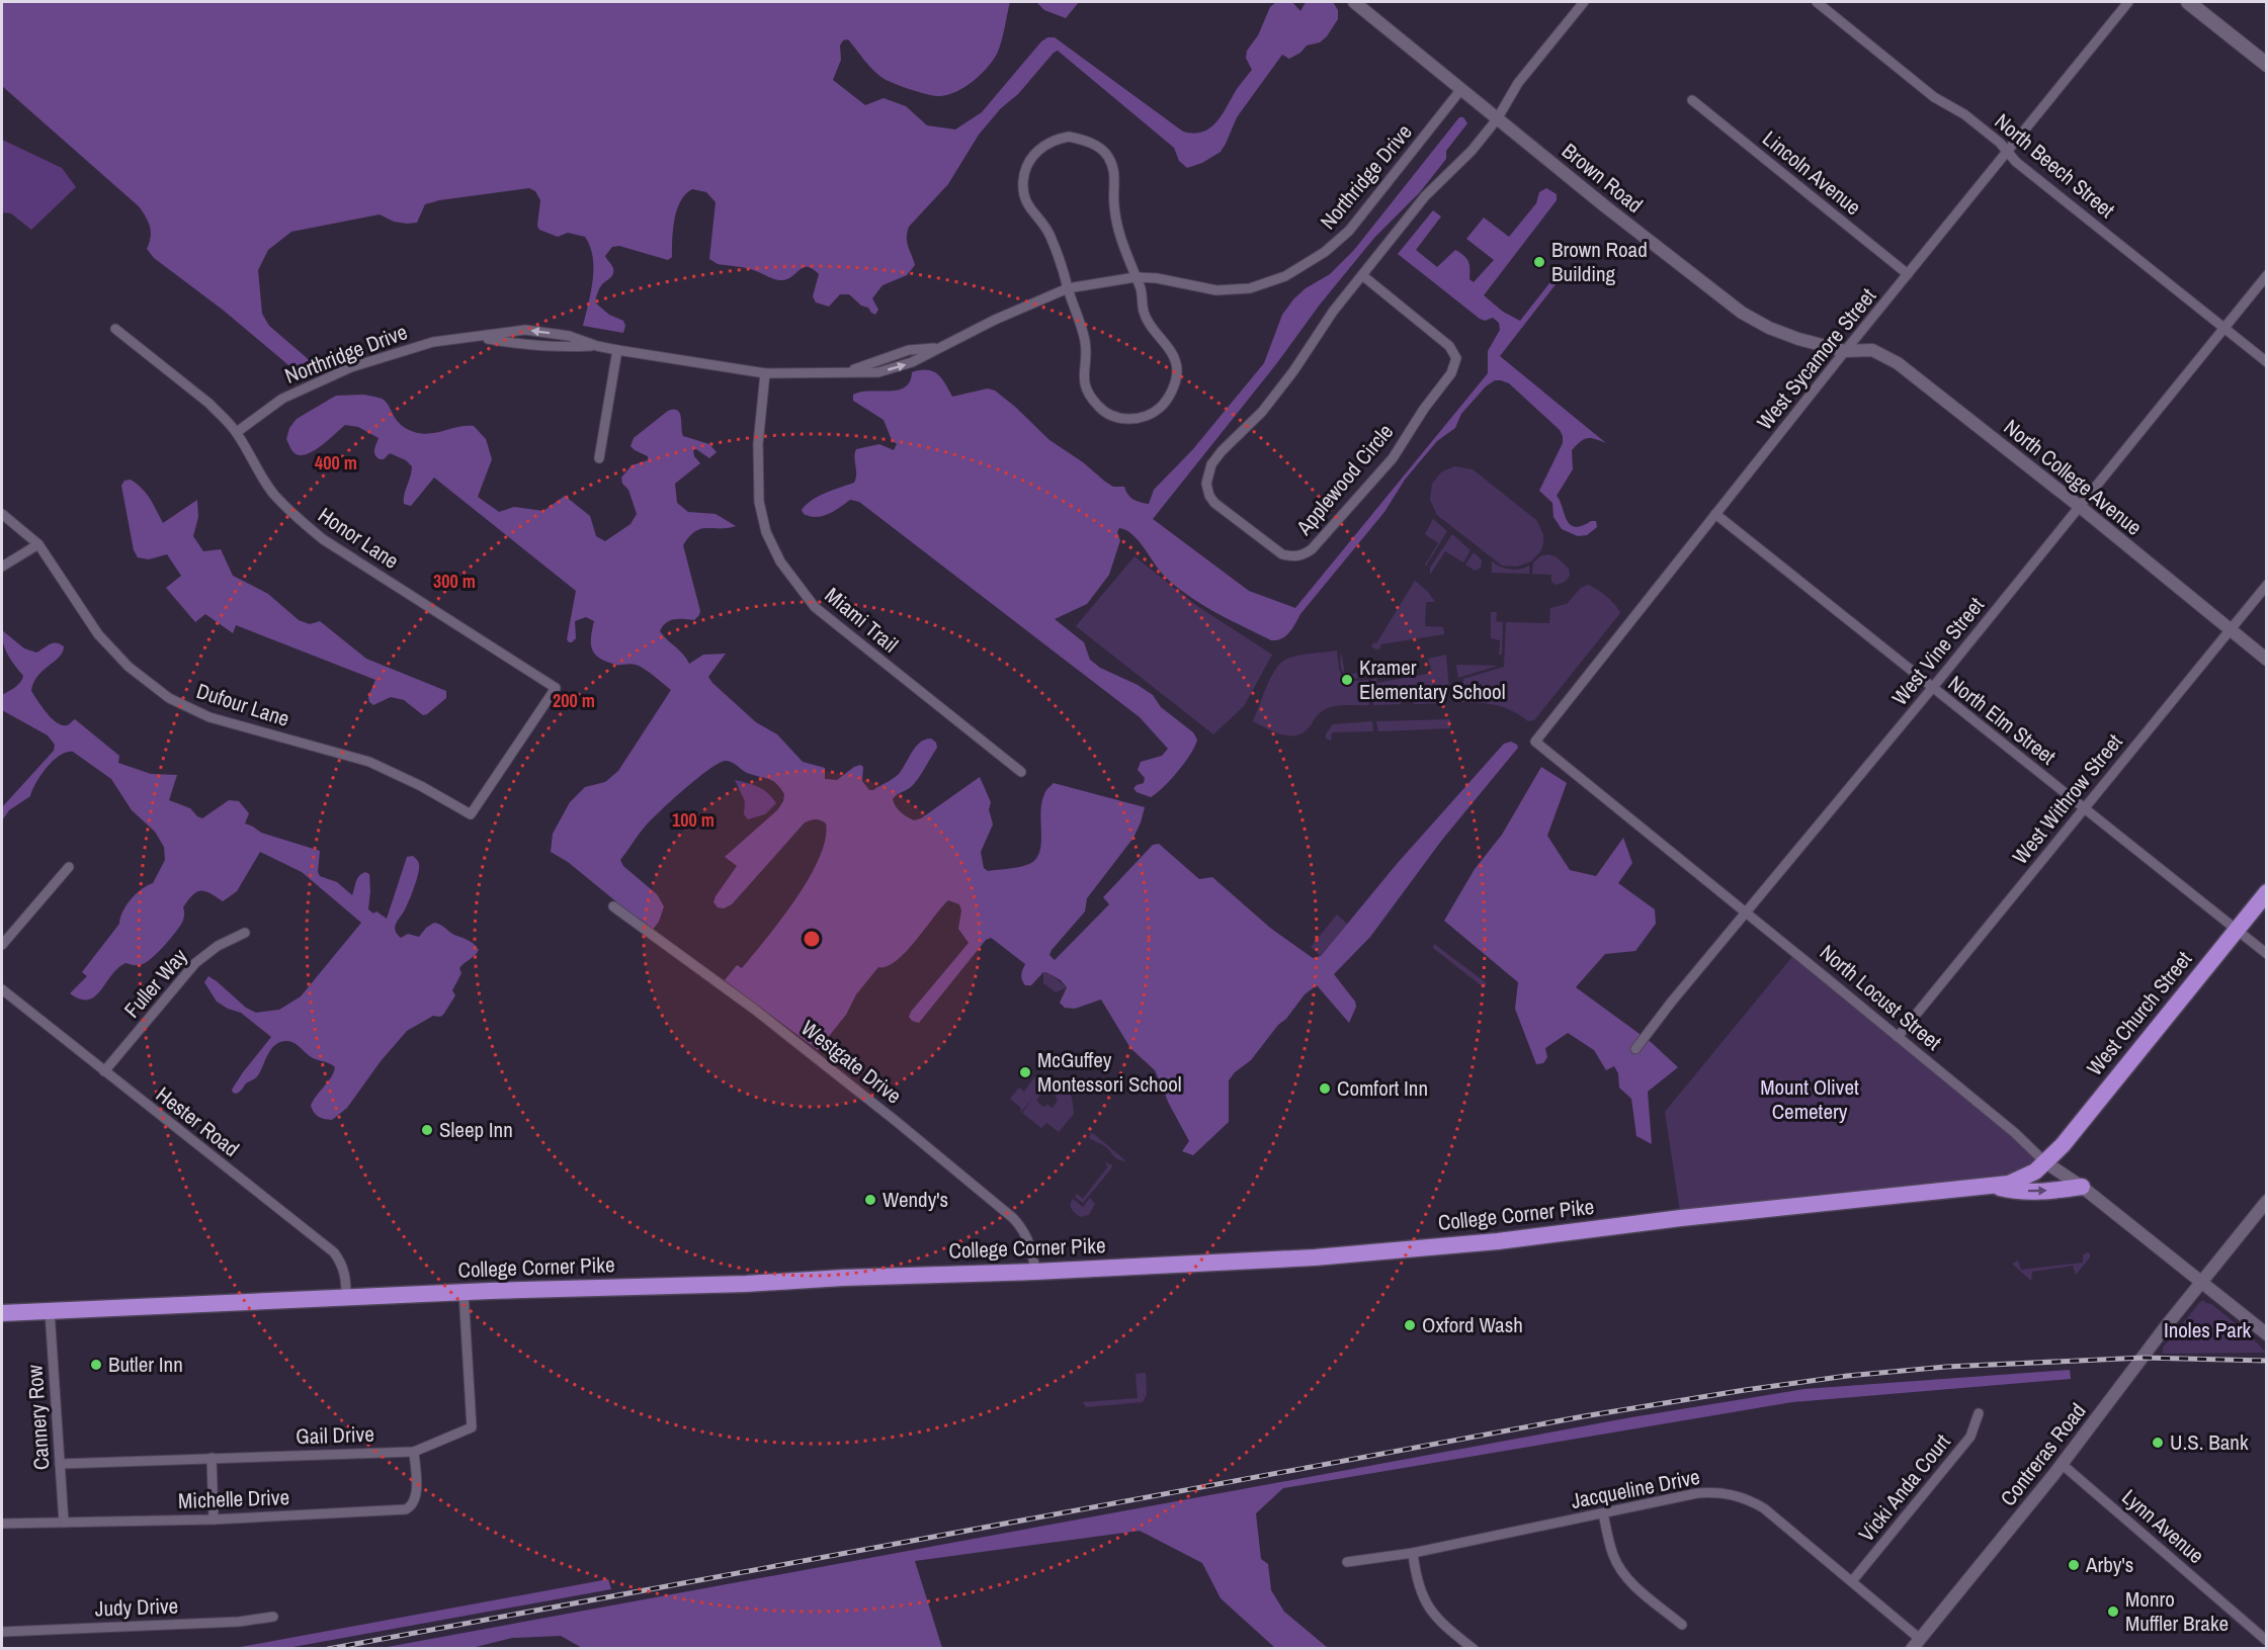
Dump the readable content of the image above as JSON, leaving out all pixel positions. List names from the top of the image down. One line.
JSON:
{"streets":{"highway":["West Church Street","College Corner Pike"],"street":["North Beech Street","Lincoln Avenue","Northridge Drive","Brown Road","West Sycamore Street","North College Avenue","Applewood Circle","Honor Lane","Miami Trail","West Vine Street","Dufour Lane","North Elm Street","West Withrow Street","Fuller Way","North Locust Street","Westgate Drive","Hester Road","Cannery Row","Gail Drive","Contreras Road","Vicki Anda Court","Jacqueline Drive","Michelle Drive","Lynn Avenue","Judy Drive"]},"crossings":[["North Beech Street","West Sycamore Street"],["North Beech Street","West Vine Street"],["Lincoln Avenue","West Sycamore Street"],["Northridge Drive","Brown Road"],["Northridge Drive","Honor Lane"],["Northridge Drive","Miami Trail"],["Brown Road","West Sycamore Street"],["Brown Road","North College Avenue"],["Brown Road","Applewood Circle"],["West Sycamore Street","North College Avenue"],["West Sycamore Street","North Elm Street"],["West Sycamore Street","North Locust Street"],["North College Avenue","West Vine Street"],["North College Avenue","West Withrow Street"],["Honor Lane","Dufour Lane"],["West Vine Street","North Elm Street"],["West Vine Street","North Locust Street"],["North Elm Street","West Withrow Street"],["North Elm Street","West Church Street"],["West Withrow Street","North Locust Street"],["Fuller Way","Hester Road"],["North Locust Street","West Church Street"],["North Locust Street","College Corner Pike"],["North Locust Street","Contreras Road"],["West Church Street","College Corner Pike"],["Westgate Drive","College Corner Pike"],["Hester Road","College Corner Pike"],["College Corner Pike","Cannery Row"],["College Corner Pike","Gail Drive"],["Cannery Row","Gail Drive"],["Cannery Row","Michelle Drive"],["Gail Drive","Michelle Drive"],["Contreras Road","Jacqueline Drive"],["Contreras Road","Lynn Avenue"],["Vicki Anda Court","Jacqueline Drive"]],"parks":["Mount Olivet Cemetery","Inoles Park"],"places":["Brown Road Building","Kramer Elementary School","McGuffey Montessori School","Comfort Inn","Sleep Inn","Wendy's","Oxford Wash","Butler Inn","U.S. Bank","Arby's","Monro Muffler Brake"],"rings":["400 m","300 m","200 m","100 m"]}
